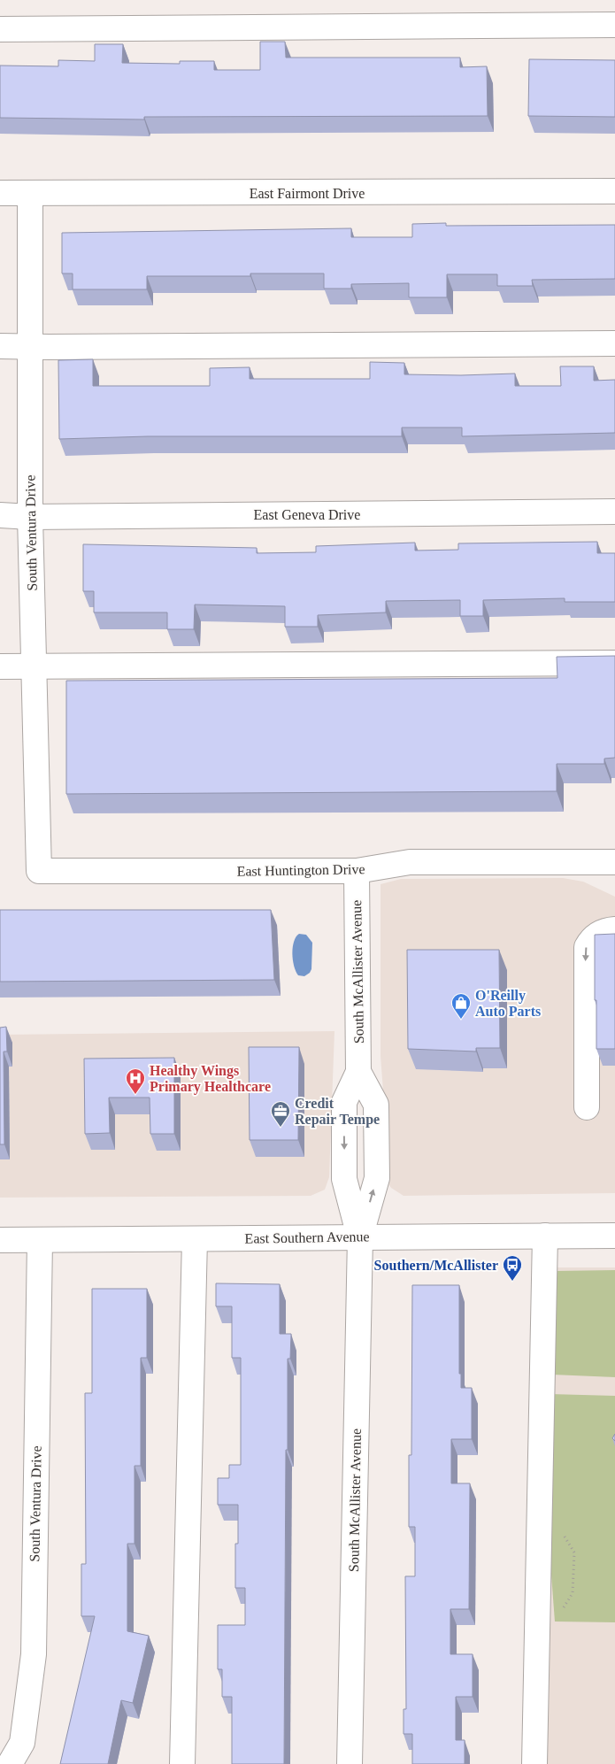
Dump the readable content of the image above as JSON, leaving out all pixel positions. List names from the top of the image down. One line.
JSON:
{"streets":{"street":["East Fairmont Drive","East Geneva Drive","South Ventura Drive","East Huntington Drive","South McAllister Avenue","East Southern Avenue"]},"crossings":[["East Fairmont Drive","South Ventura Drive"],["East Geneva Drive","South Ventura Drive"],["South Ventura Drive","East Huntington Drive"],["South Ventura Drive","East Southern Avenue"],["East Huntington Drive","South McAllister Avenue"],["South McAllister Avenue","East Southern Avenue"]],"places":{"shop":["O'Reilly Auto Parts"],"hospital":["Healthy Wings Primary Healthcare"],"office":["Credit Repair Tempe"],"bus stop":["Southern/McAllister"]}}
